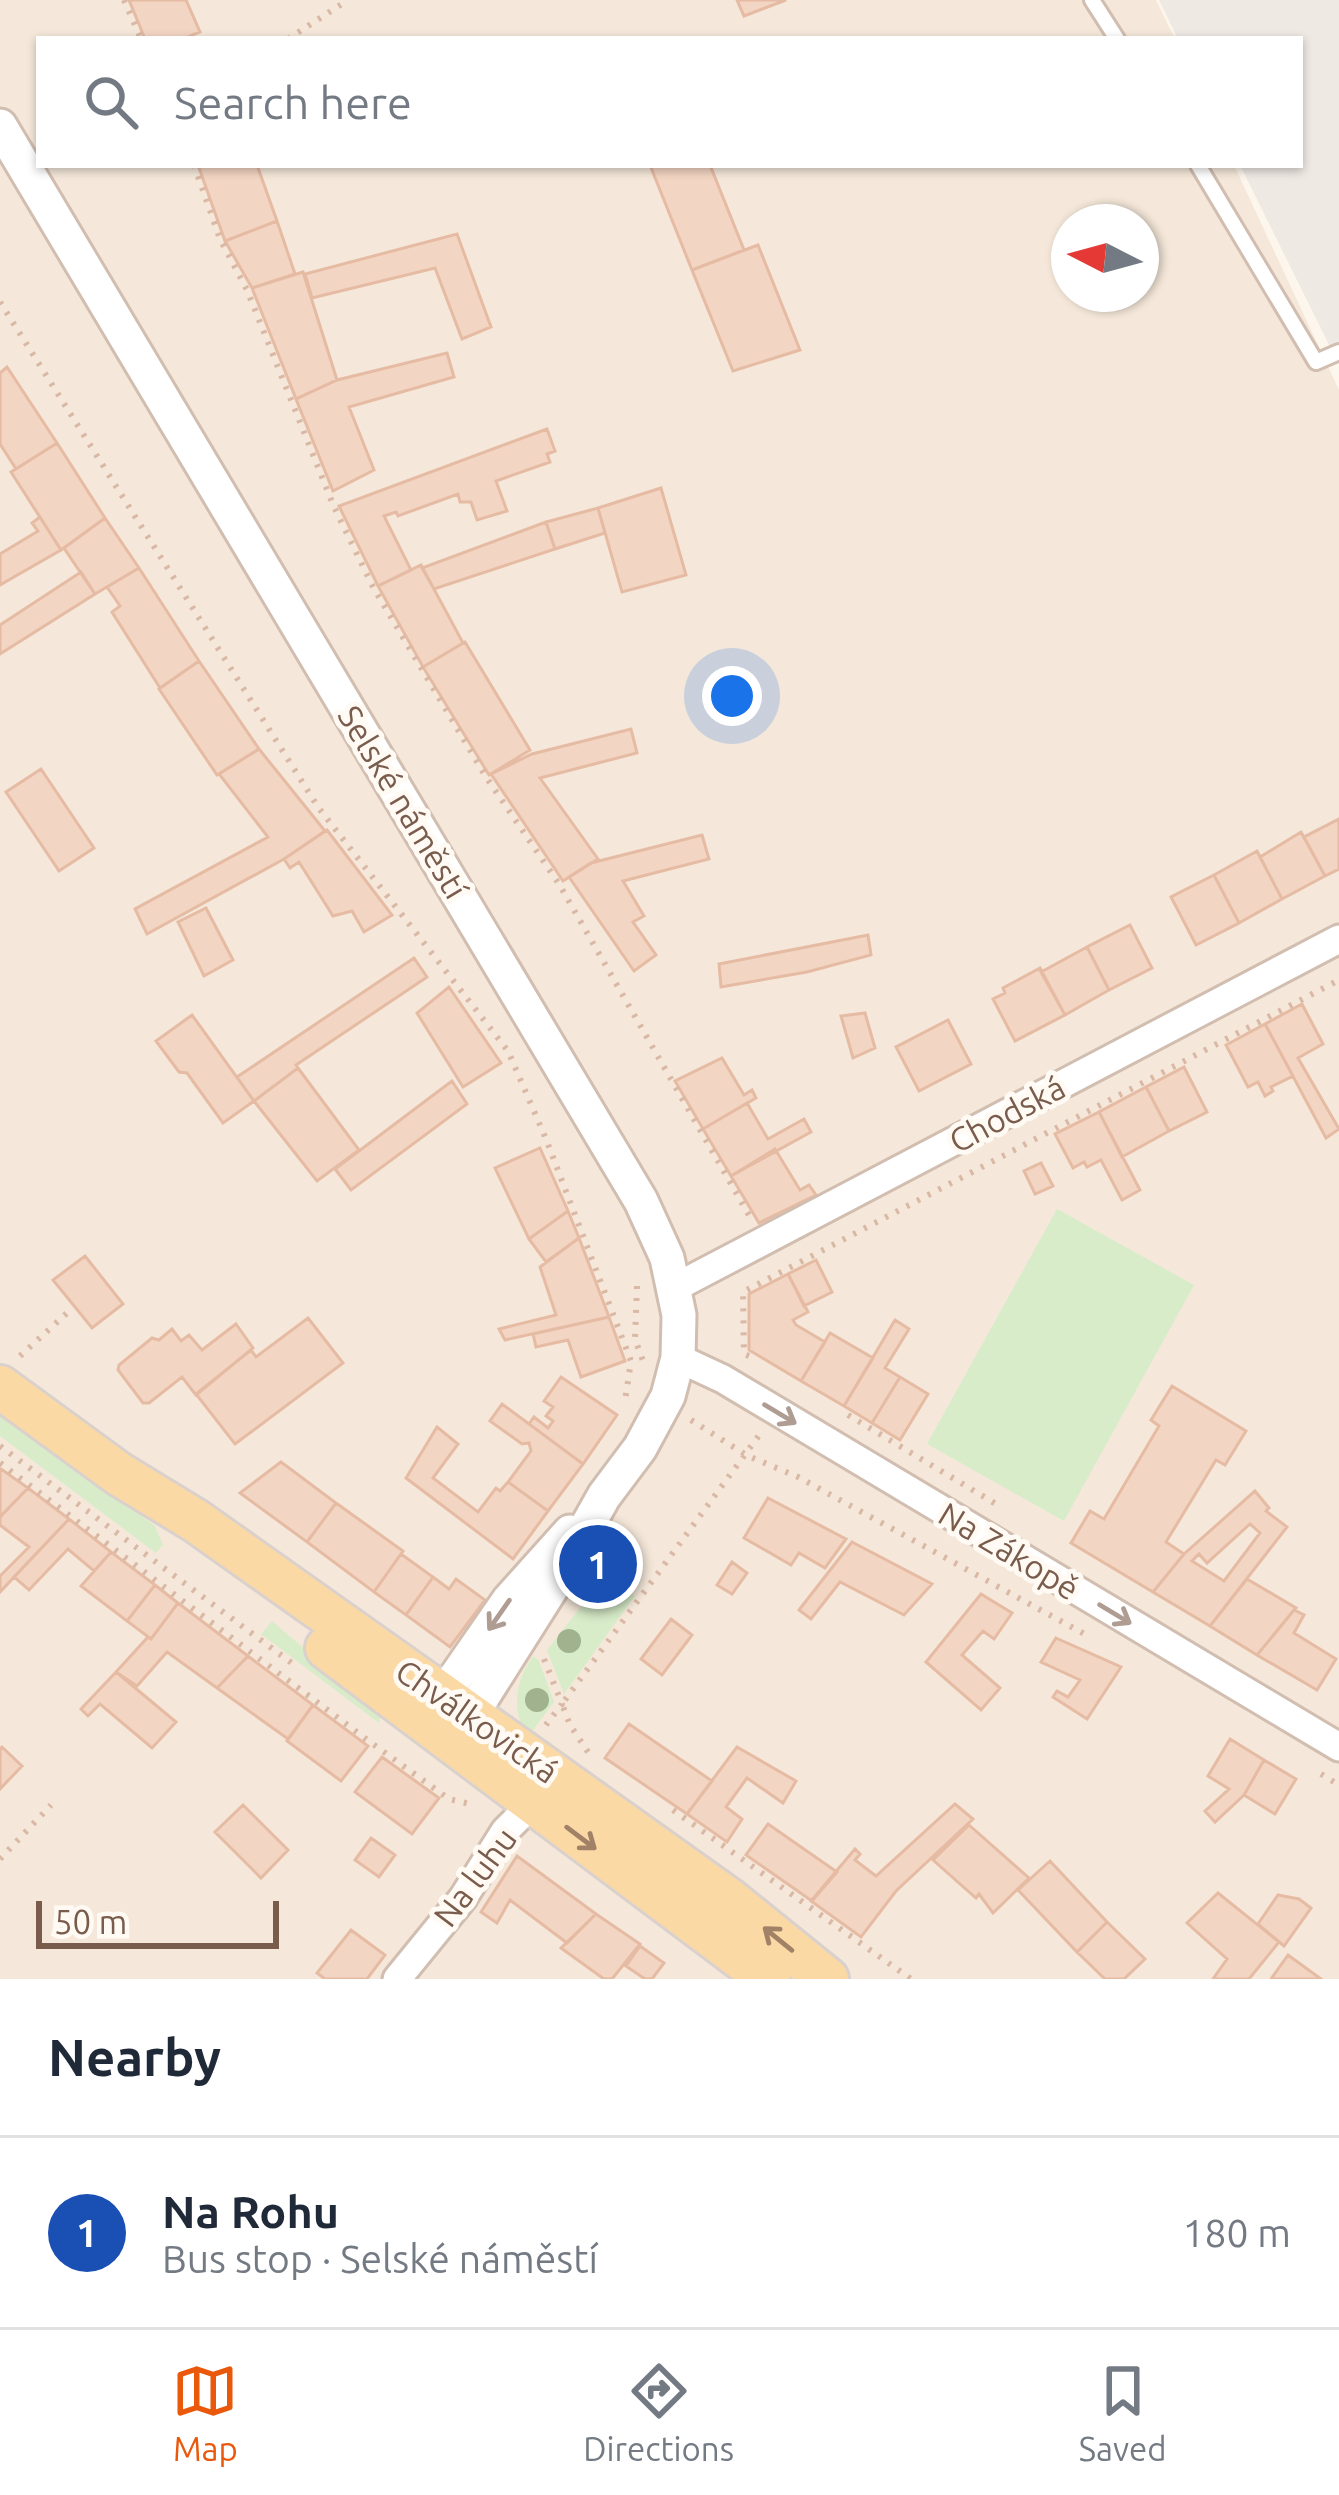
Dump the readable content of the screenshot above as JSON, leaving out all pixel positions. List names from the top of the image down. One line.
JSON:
{"streets":{"main road":["Chválkovická"],"street":["Selské náměstí","Chodská","Na Zákopě","Na luhu"]},"crossings":[["Selské náměstí","Chodská"],["Selské náměstí","Na Zákopě"],["Selské náměstí","Chválkovická"],["Chválkovická","Na luhu"]],"one_way":["Na Zákopě"],"scale_bar":"50 m","north":"left","page":{"search":"Search here","pins":"1","scale":"50 m","heading":"Nearby","list":[{"mark":"1","name":"Na Rohu","note":"Bus stop · Selské náměstí","value":"180 m"}],"nav":["Map","Directions","Saved"]}}
